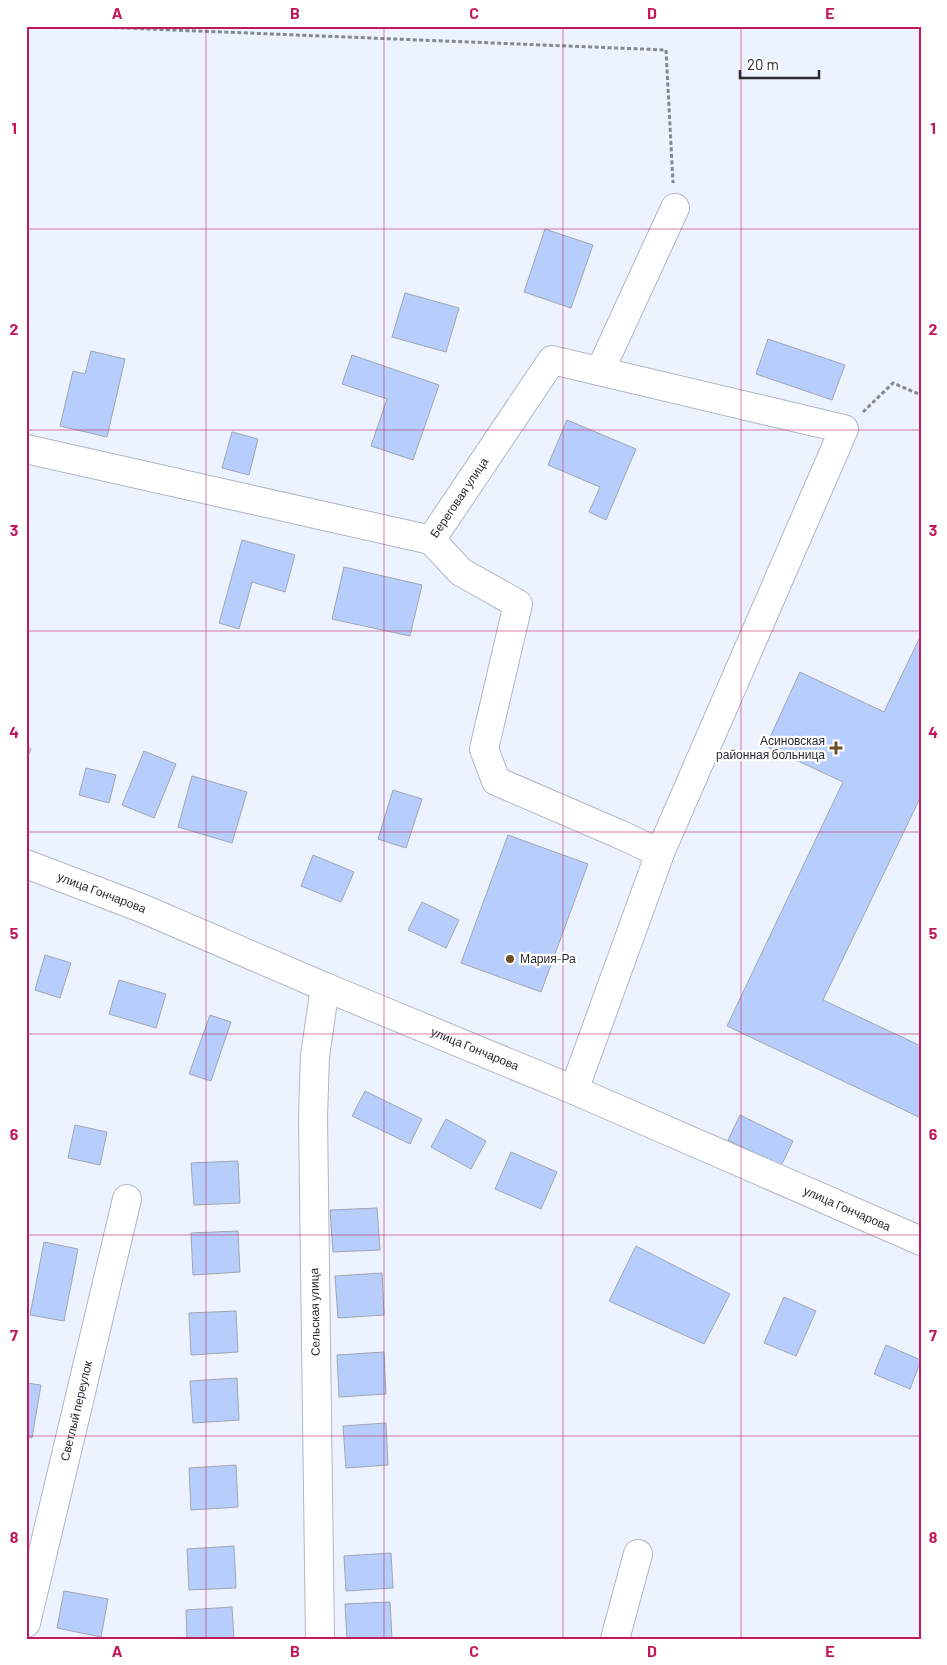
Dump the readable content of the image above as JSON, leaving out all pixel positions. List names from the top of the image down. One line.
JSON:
{"streets":{"street":["Береговая улица","улица Гончарова","Сельская улица","Светлый переулок"]},"crossings":[["улица Гончарова","Сельская улица"]],"places":{"health":["Асиновская районная больница"],"other":["Мария-Ра"]},"scale_bar":"20 m","grid":{"columns":["A","B","C","D","E"],"rows":["1","2","3","4","5","6","7","8"]}}
